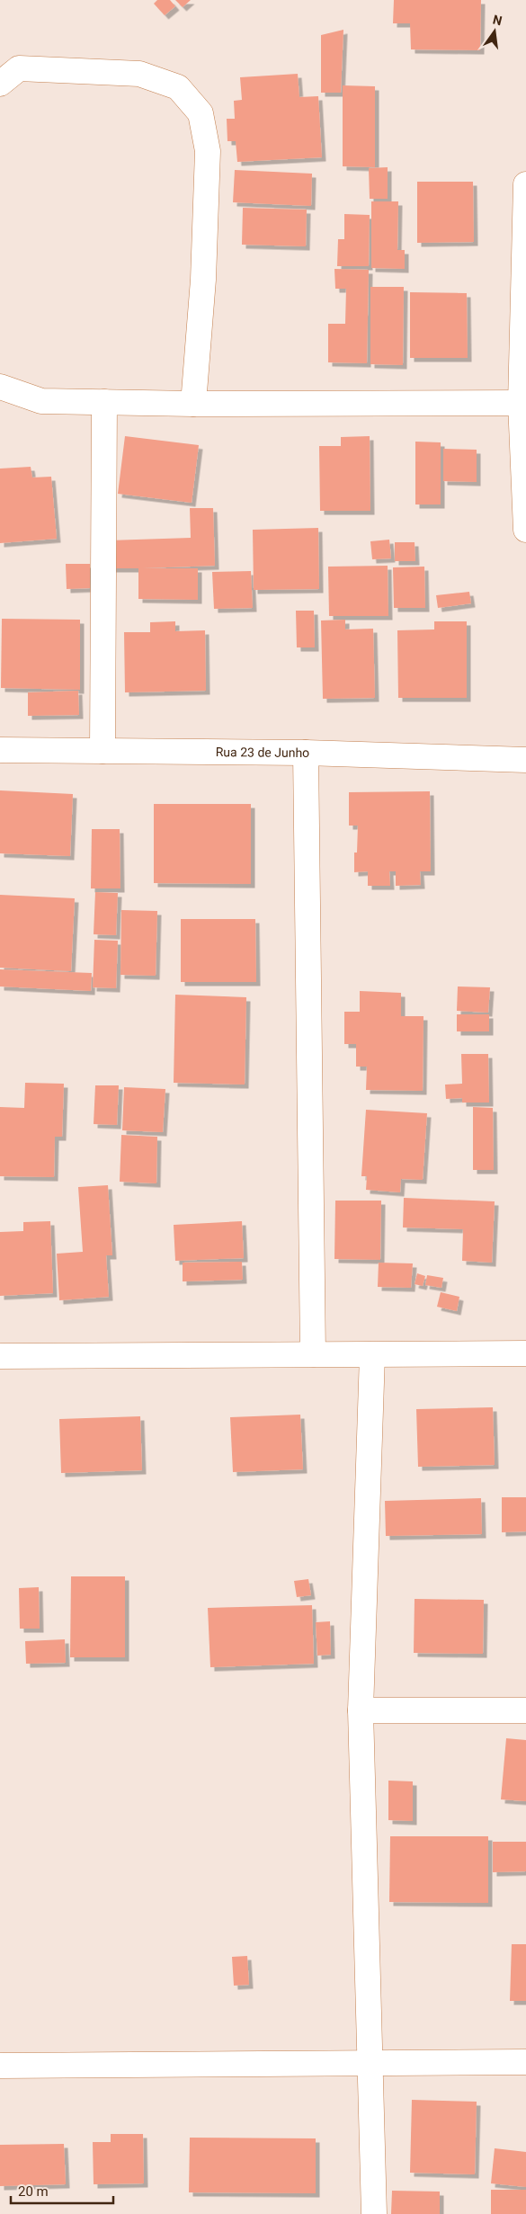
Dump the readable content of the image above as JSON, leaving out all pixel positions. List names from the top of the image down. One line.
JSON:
{"streets":{"street":["Rua 23 de Junho"]},"scale_bar":"20 m","north":"top"}
